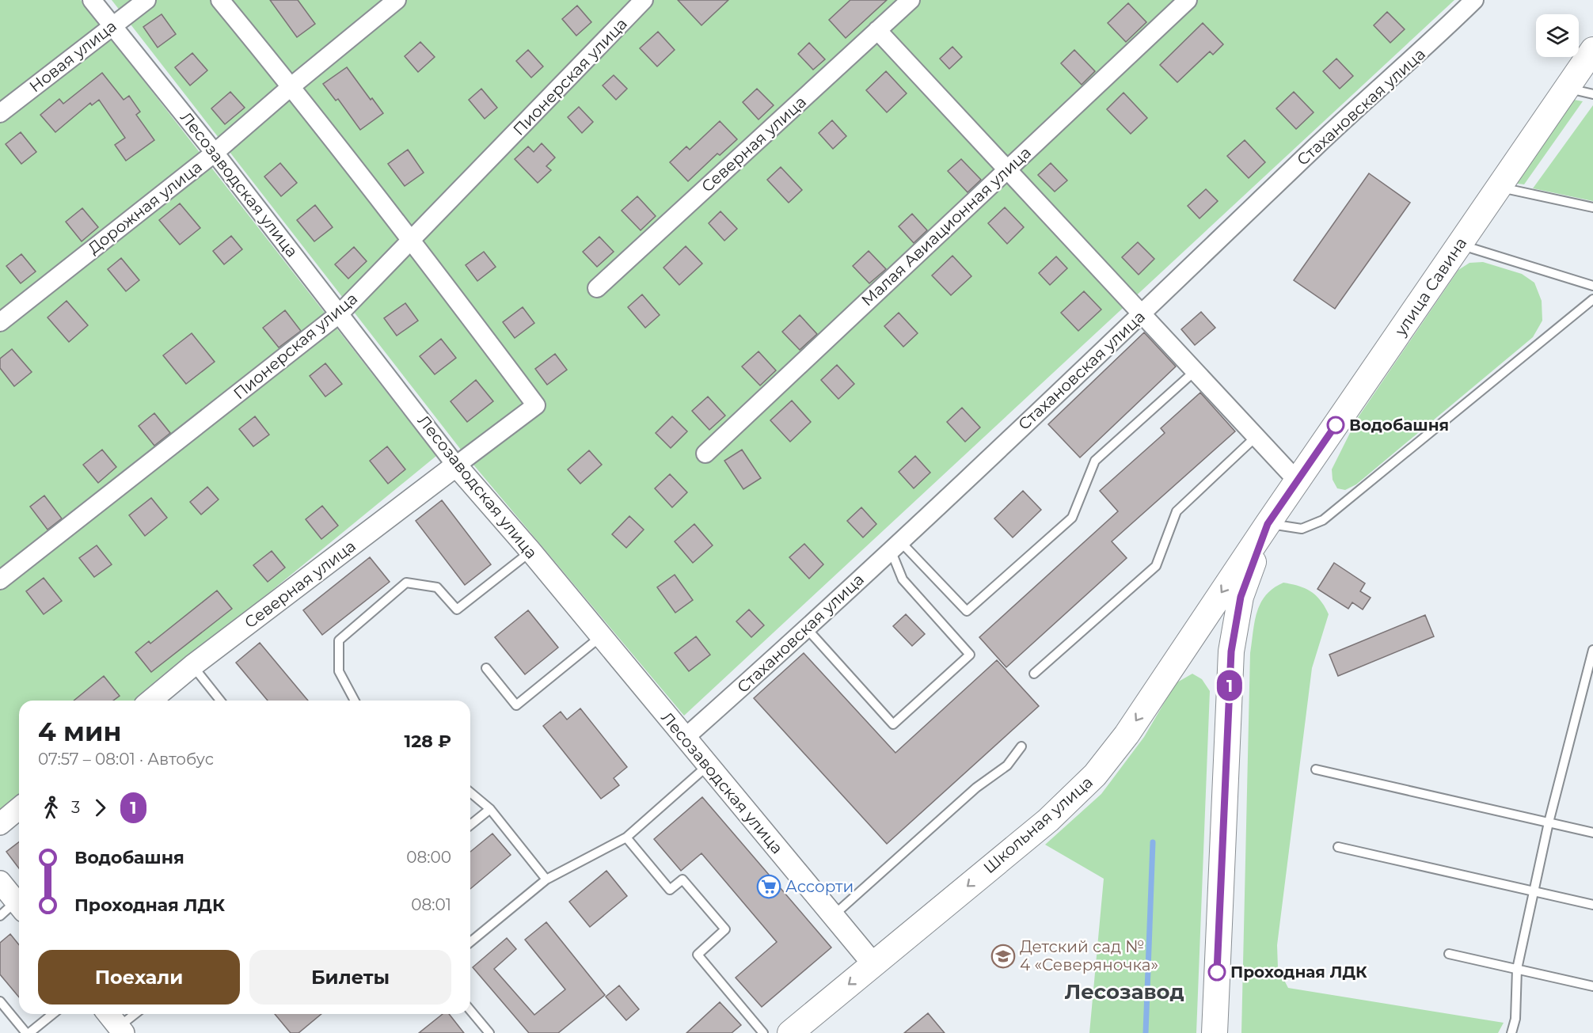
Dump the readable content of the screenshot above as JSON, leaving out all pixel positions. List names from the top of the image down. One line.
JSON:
{"streets":{"main road":["улица Савина","Школьная улица"],"street":["Новая улица","Пионерская улица","Стахановская улица","Северная улица","Лесозаводская улица","Дорожная улица","Малая Авиационная улица"]},"crossings":[["Новая улица","Лесозаводская улица"],["Пионерская улица","Лесозаводская улица"],["Стахановская улица","Лесозаводская улица"],["Северная улица","Лесозаводская улица"],["Лесозаводская улица","Дорожная улица"],["Лесозаводская улица","Школьная улица"],["улица Савина","Школьная улица"]],"one_way":["Школьная улица"],"districts":["Лесозавод"],"places":{"other":["Водобашня","Проходная ЛДК"],"supermarket":["Ассорти"],"school or university":["Детский сад № 4 «Северяночка»"]},"lines":["bus line 1"],"page":{"on_map":"1","heading":["4 мин","07:57 – 08:01 · Автобус","128 ₽"],"legs":["3","1"],"list":[{"name":"Водобашня","value":"08:00"},{"name":"Проходная ЛДК","value":"08:01"}],"buttons":["Поехали","Билеты"]}}
